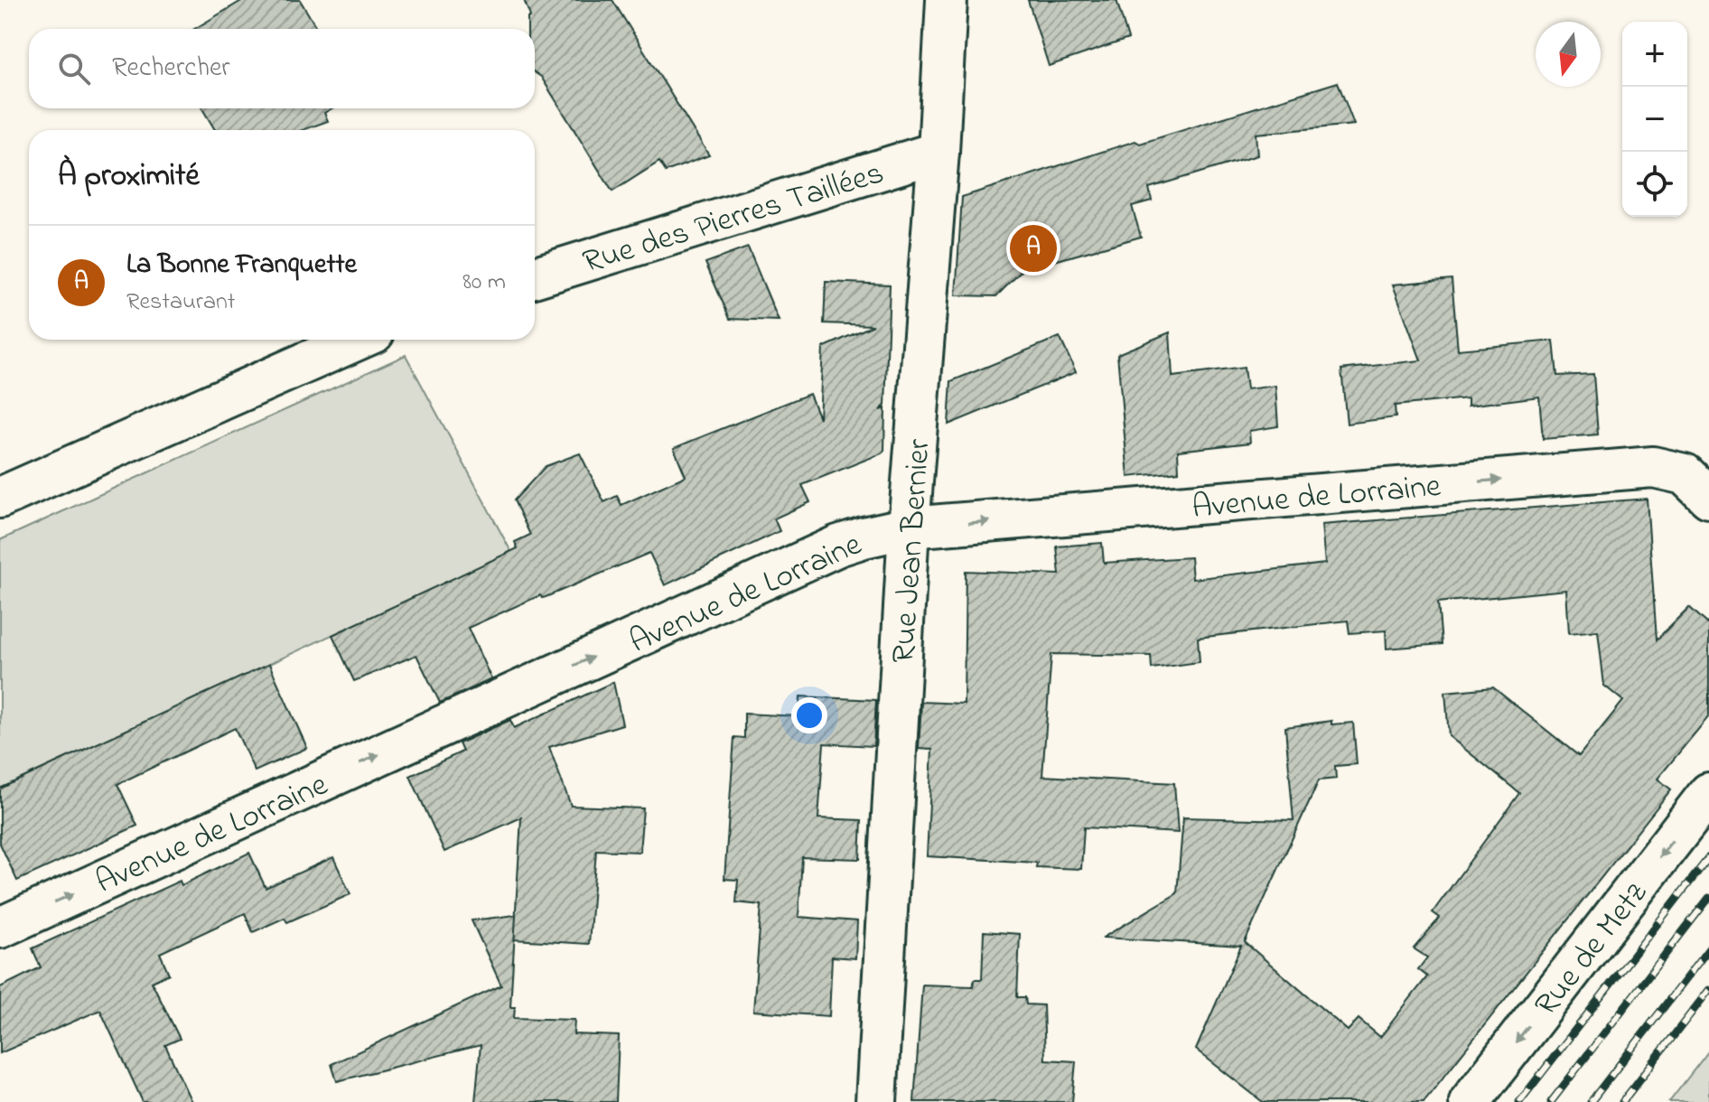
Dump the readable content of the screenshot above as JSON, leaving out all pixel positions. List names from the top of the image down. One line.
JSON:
{"streets":{"street":["Rue des Pierres Taillées","Avenue de Lorraine","Rue Jean Bernier","Rue de Metz"]},"crossings":[["Rue des Pierres Taillées","Rue Jean Bernier"],["Avenue de Lorraine","Rue Jean Bernier"]],"one_way":["Avenue de Lorraine","Rue de Metz"],"north":"bottom","page":{"map_buttons":["+","−"],"search":"Rechercher","heading":"À proximité","pins":"A","list":[{"mark":"A","name":"La Bonne Franquette","note":"Restaurant","value":"80 m"}]}}
